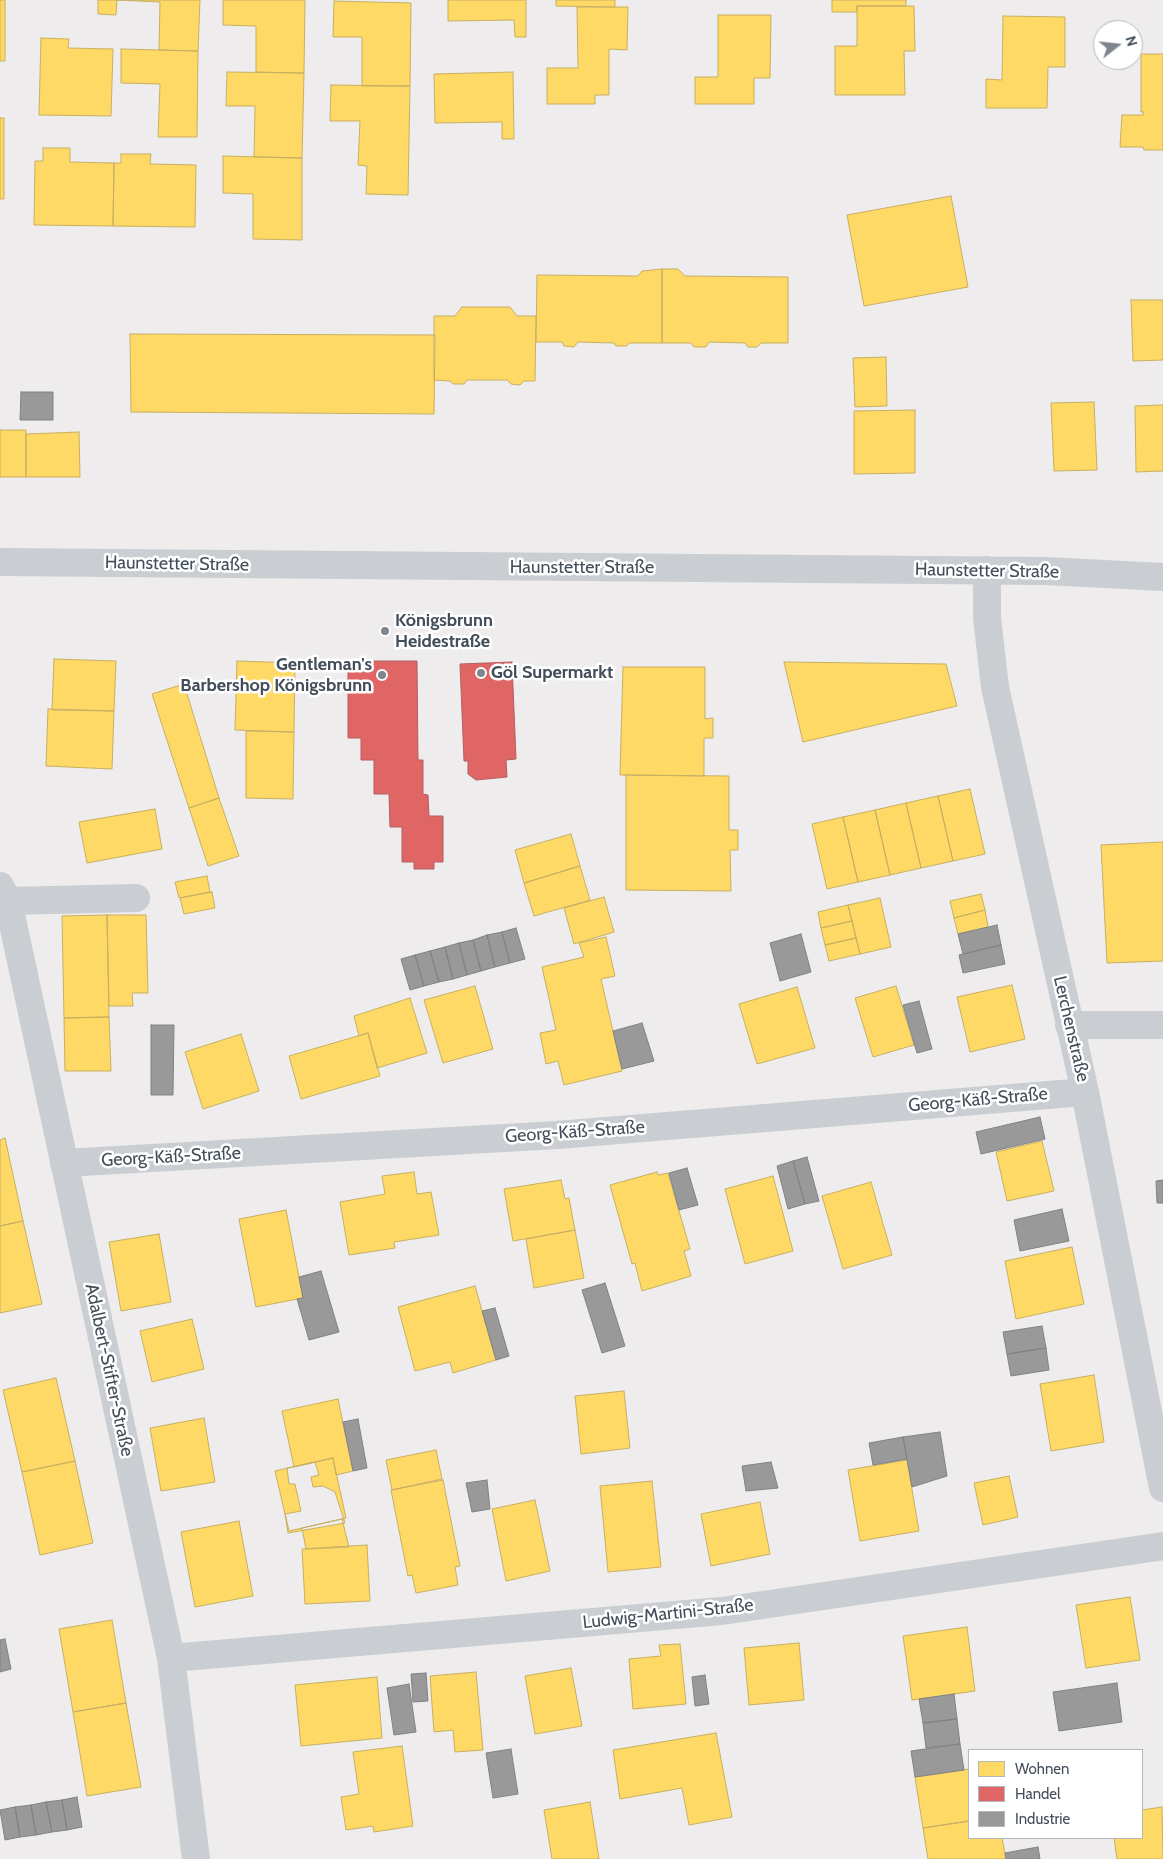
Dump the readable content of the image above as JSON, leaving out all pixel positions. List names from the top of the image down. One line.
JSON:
{"streets":{"street":["Haunstetter Straße","Lerchenstraße","Georg-Käß-Straße","Adalbert-Stifter-Straße","Ludwig-Martini-Straße"]},"crossings":[["Haunstetter Straße","Lerchenstraße"],["Lerchenstraße","Georg-Käß-Straße"],["Georg-Käß-Straße","Adalbert-Stifter-Straße"],["Adalbert-Stifter-Straße","Ludwig-Martini-Straße"]],"places":["Königsbrunn Heidestraße","Göl Supermarkt","Gentleman's Barbershop Königsbrunn"],"legend":["Wohnen","Handel","Industrie"],"north":"right"}
